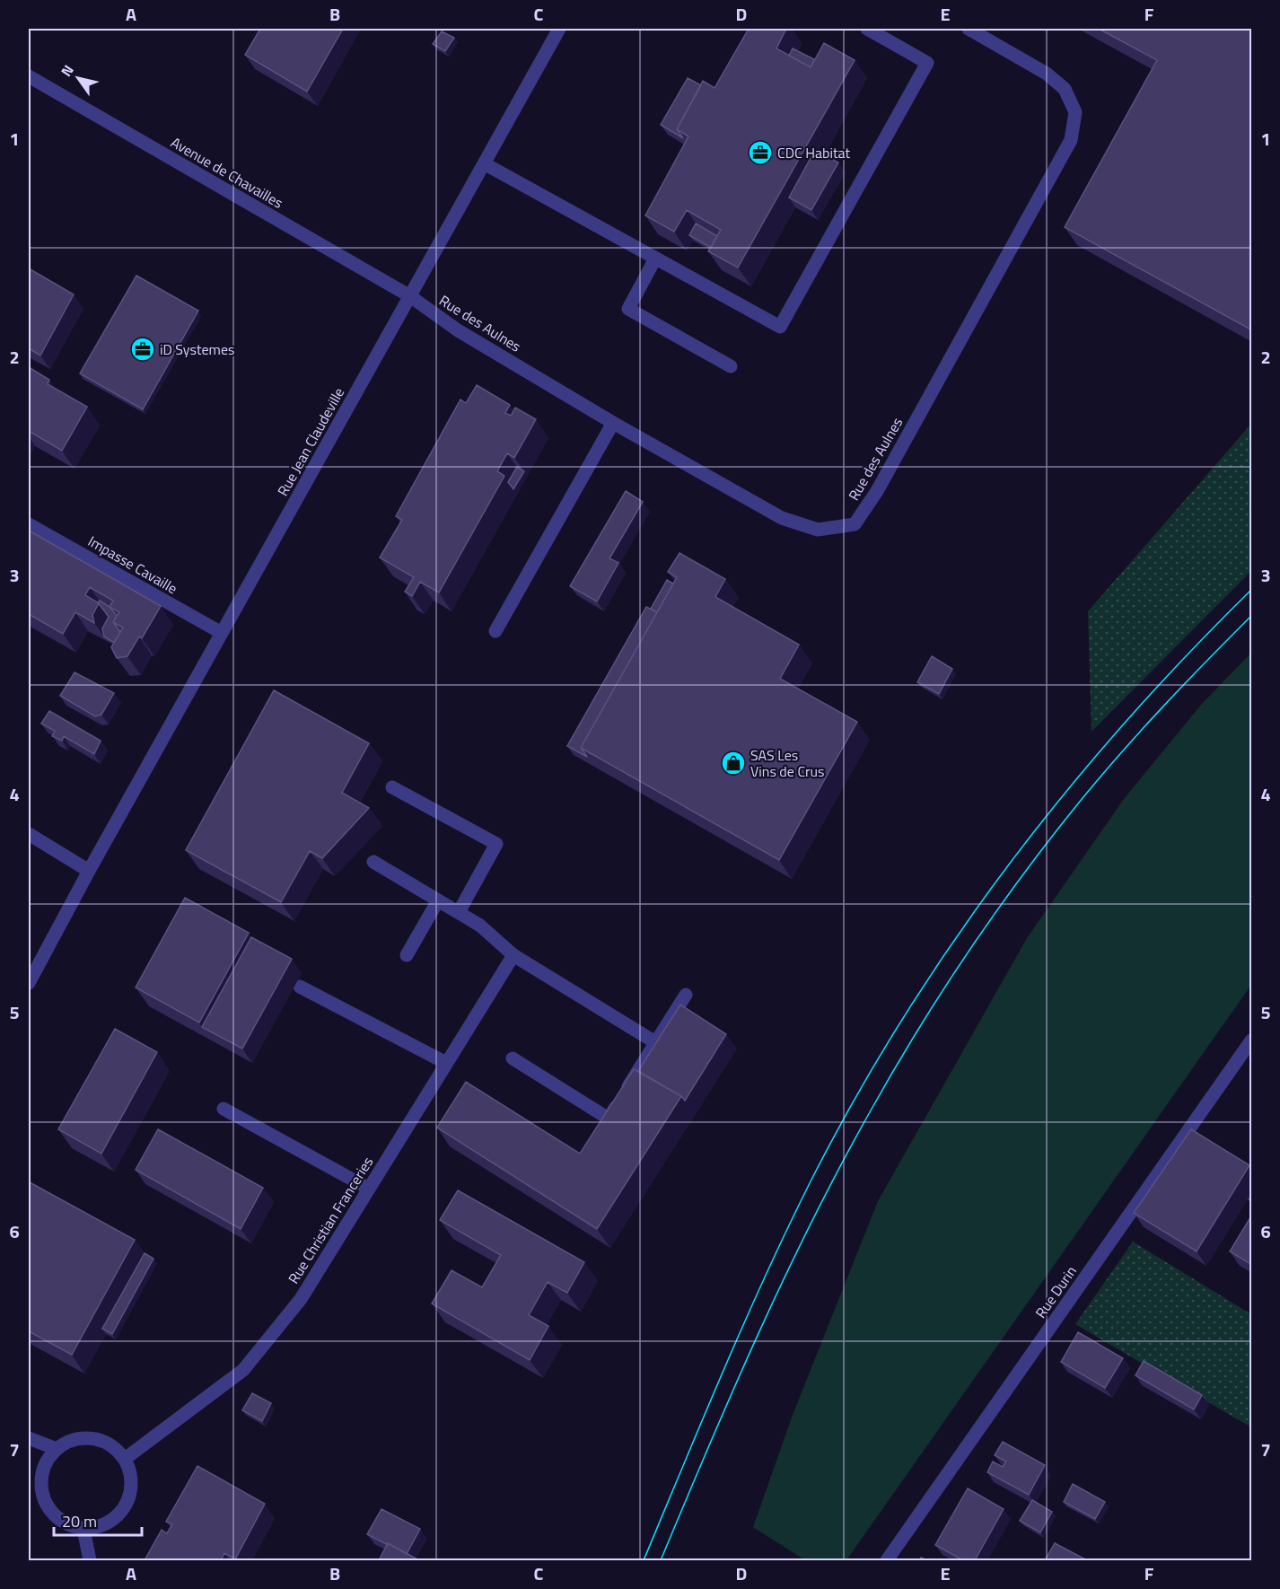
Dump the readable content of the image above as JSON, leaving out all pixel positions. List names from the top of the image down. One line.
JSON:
{"streets":{"street":["Avenue de Chavailles","Rue des Aulnes","Rue Jean Claudeville","Impasse Cavaille","Rue Christian Franceries","Rue Durin"]},"crossings":[["Avenue de Chavailles","Rue des Aulnes"],["Avenue de Chavailles","Rue Jean Claudeville"],["Rue des Aulnes","Rue Jean Claudeville"],["Rue Jean Claudeville","Impasse Cavaille"]],"places":{"office":["CDC Habitat","iD Systemes"],"shop":["SAS Les Vins de Crus"]},"scale_bar":"20 m","north":"top left","grid":{"columns":["A","B","C","D","E","F"],"rows":["1","2","3","4","5","6","7"]}}
